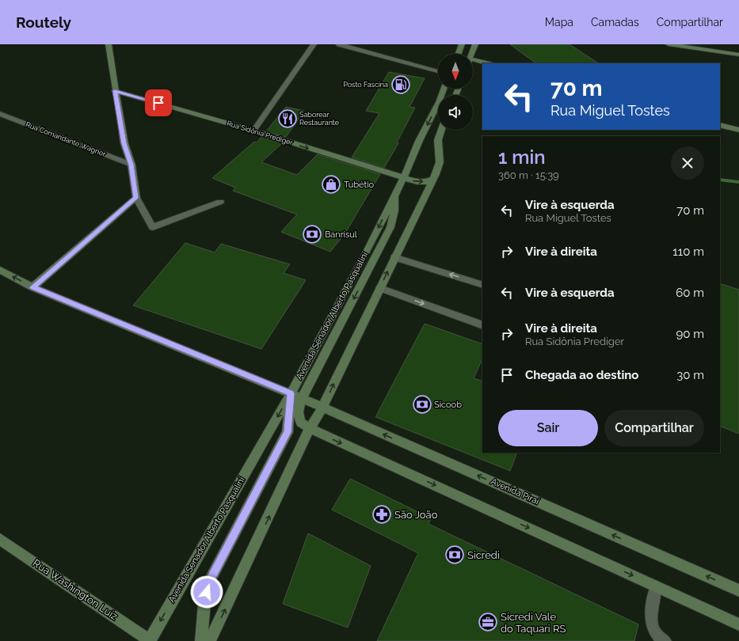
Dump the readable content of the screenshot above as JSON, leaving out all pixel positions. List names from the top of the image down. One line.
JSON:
{"streets":{"main road":["Rua Sidônia Prediger","Avenida Senador Alberto Pasqualini","Avenida Piraí","Rua Washington Luiz"],"street":["Rua Comandante Wagner"]},"crossings":[["Rua Sidônia Prediger","Avenida Senador Alberto Pasqualini"],["Avenida Senador Alberto Pasqualini","Avenida Piraí"],["Avenida Senador Alberto Pasqualini","Rua Washington Luiz"]],"one_way":["Rua Sidônia Prediger"],"places":{"fuel station":["Posto Fascina"],"restaurant":["Saborear Restaurante"],"shop":["Tubétio"],"bank":["Banrisul","Sicoob","Sicredi"],"pharmacy":["São João"],"office":["Sicredi Vale do Taquari RS"]},"north":"bottom","page":{"header":"Routely","nav":["Mapa","Camadas","Compartilhar"],"turn":["70 m","Rua Miguel Tostes"],"heading":["1 min","360 m · 15:39"],"list":[{"name":"Vire à esquerda","note":"Rua Miguel Tostes","value":"70 m"},{"name":"Vire à direita","value":"110 m"},{"name":"Vire à esquerda","value":"60 m"},{"name":"Vire à direita","note":"Rua Sidônia Prediger","value":"90 m"},{"name":"Chegada ao destino","value":"30 m"}],"buttons":["Sair","Compartilhar"]}}
